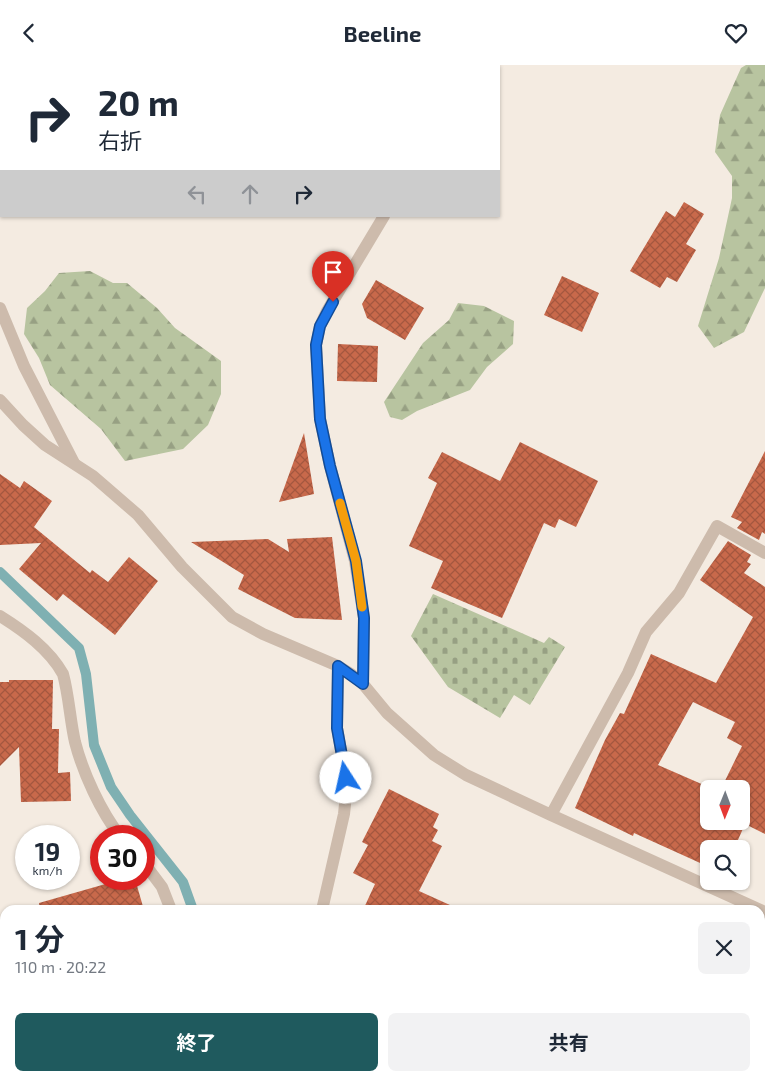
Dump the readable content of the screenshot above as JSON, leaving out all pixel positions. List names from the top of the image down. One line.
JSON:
{"north":"bottom","page":{"header":"Beeline","turn":["20 m","右折"],"speed":"19 km/h","limit":"30","heading":["1 分","110 m · 20:22"],"buttons":["終了","共有"]}}
